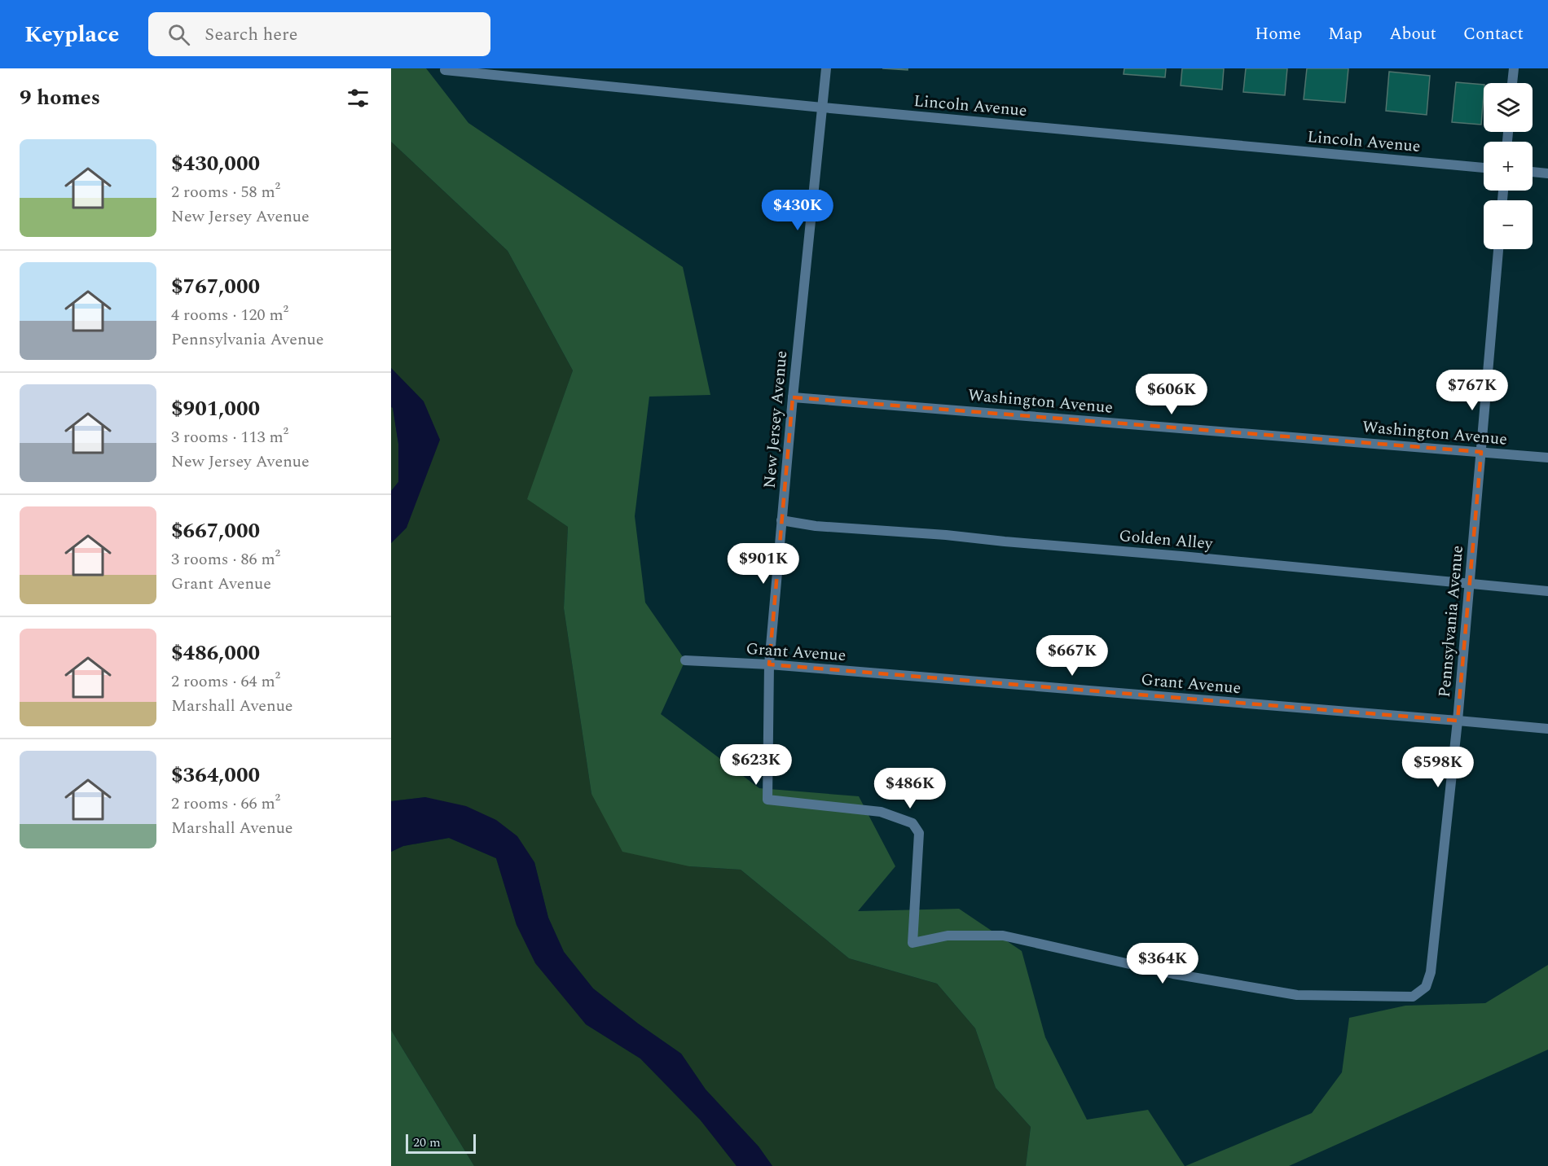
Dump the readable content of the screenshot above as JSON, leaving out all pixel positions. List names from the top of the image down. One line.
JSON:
{"streets":{"street":["Lincoln Avenue","Washington Avenue","New Jersey Avenue","Golden Alley","Pennsylvania Avenue","Grant Avenue"]},"crossings":[["Lincoln Avenue","New Jersey Avenue"],["Washington Avenue","New Jersey Avenue"],["Washington Avenue","Pennsylvania Avenue"],["New Jersey Avenue","Golden Alley"],["New Jersey Avenue","Pennsylvania Avenue"],["New Jersey Avenue","Grant Avenue"],["Golden Alley","Pennsylvania Avenue"],["Pennsylvania Avenue","Grant Avenue"]],"scale_bar":"20 m","page":{"header":"Keyplace","search":"Search here","nav":["Home","Map","About","Contact"],"heading":"9 homes","map_buttons":["+","−"],"list":[{"name":"$430,000","note":"2 rooms · 58 m² · New Jersey Avenue"},{"name":"$767,000","note":"4 rooms · 120 m² · Pennsylvania Avenue"},{"name":"$901,000","note":"3 rooms · 113 m² · New Jersey Avenue"},{"name":"$667,000","note":"3 rooms · 86 m² · Grant Avenue"},{"name":"$486,000","note":"2 rooms · 64 m² · Marshall Avenue"},{"name":"$364,000","note":"2 rooms · 66 m² · Marshall Avenue"}],"price":["$430K","$767K","$606K","$901K","$667K","$623K","$598K","$486K","$364K"],"scale":"20 m"}}
